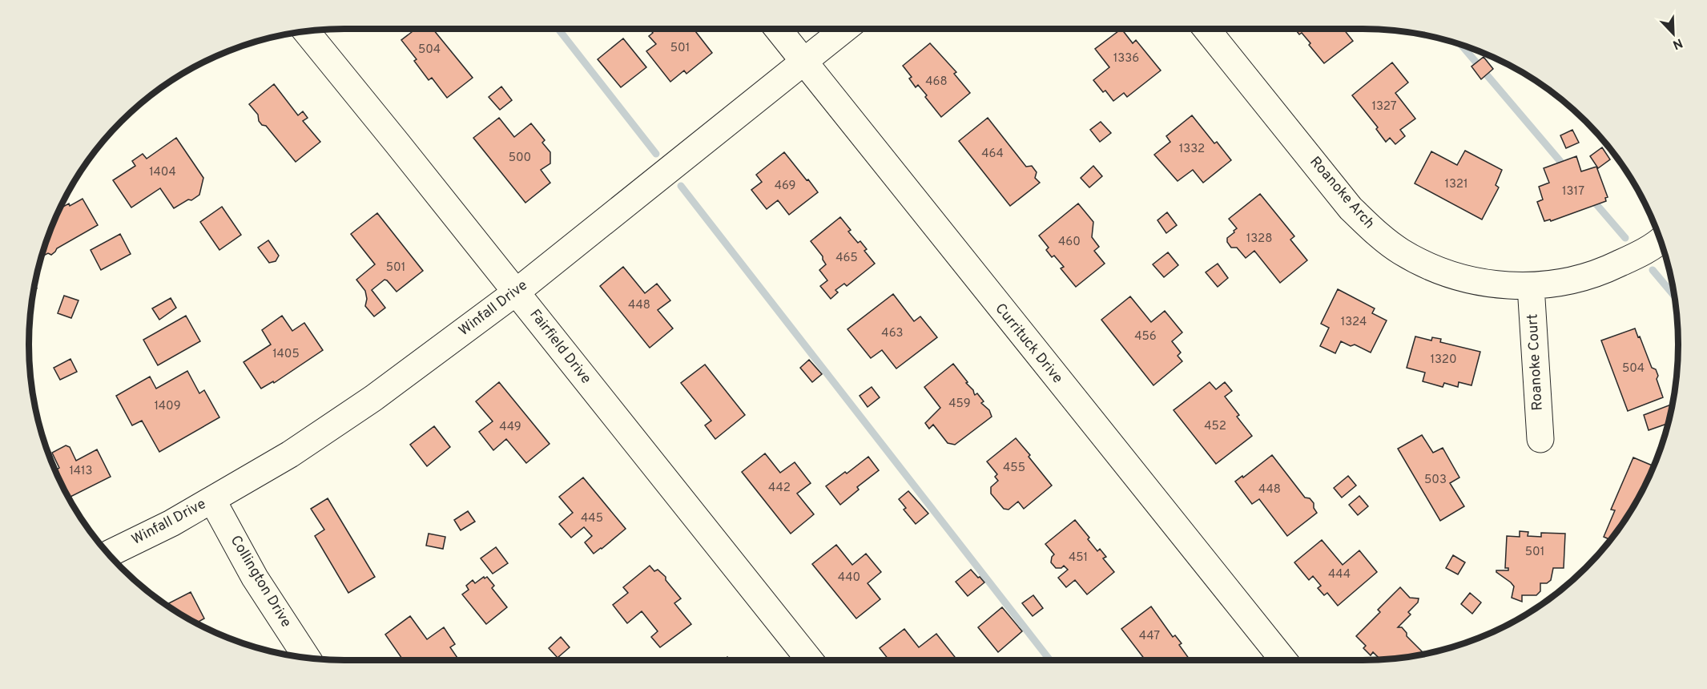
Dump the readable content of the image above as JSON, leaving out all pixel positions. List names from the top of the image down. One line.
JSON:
{"streets":{"street":["Roanoke Arch","Winfall Drive","Currituck Drive","Fairfield Drive","Roanoke Court","Collington Drive"]},"crossings":[["Roanoke Arch","Roanoke Court"],["Winfall Drive","Currituck Drive"],["Winfall Drive","Fairfield Drive"],["Winfall Drive","Collington Drive"]],"house_numbers":["501","504","1336","468","1327","1332","464","500","1404","1321","469","1317","1328","460","465","501","448","1324","463","456","1405","1320","504","459","1409","452","449","455","1413","503","442","448","445","501","451","444","440","447"],"north":"bottom right"}
